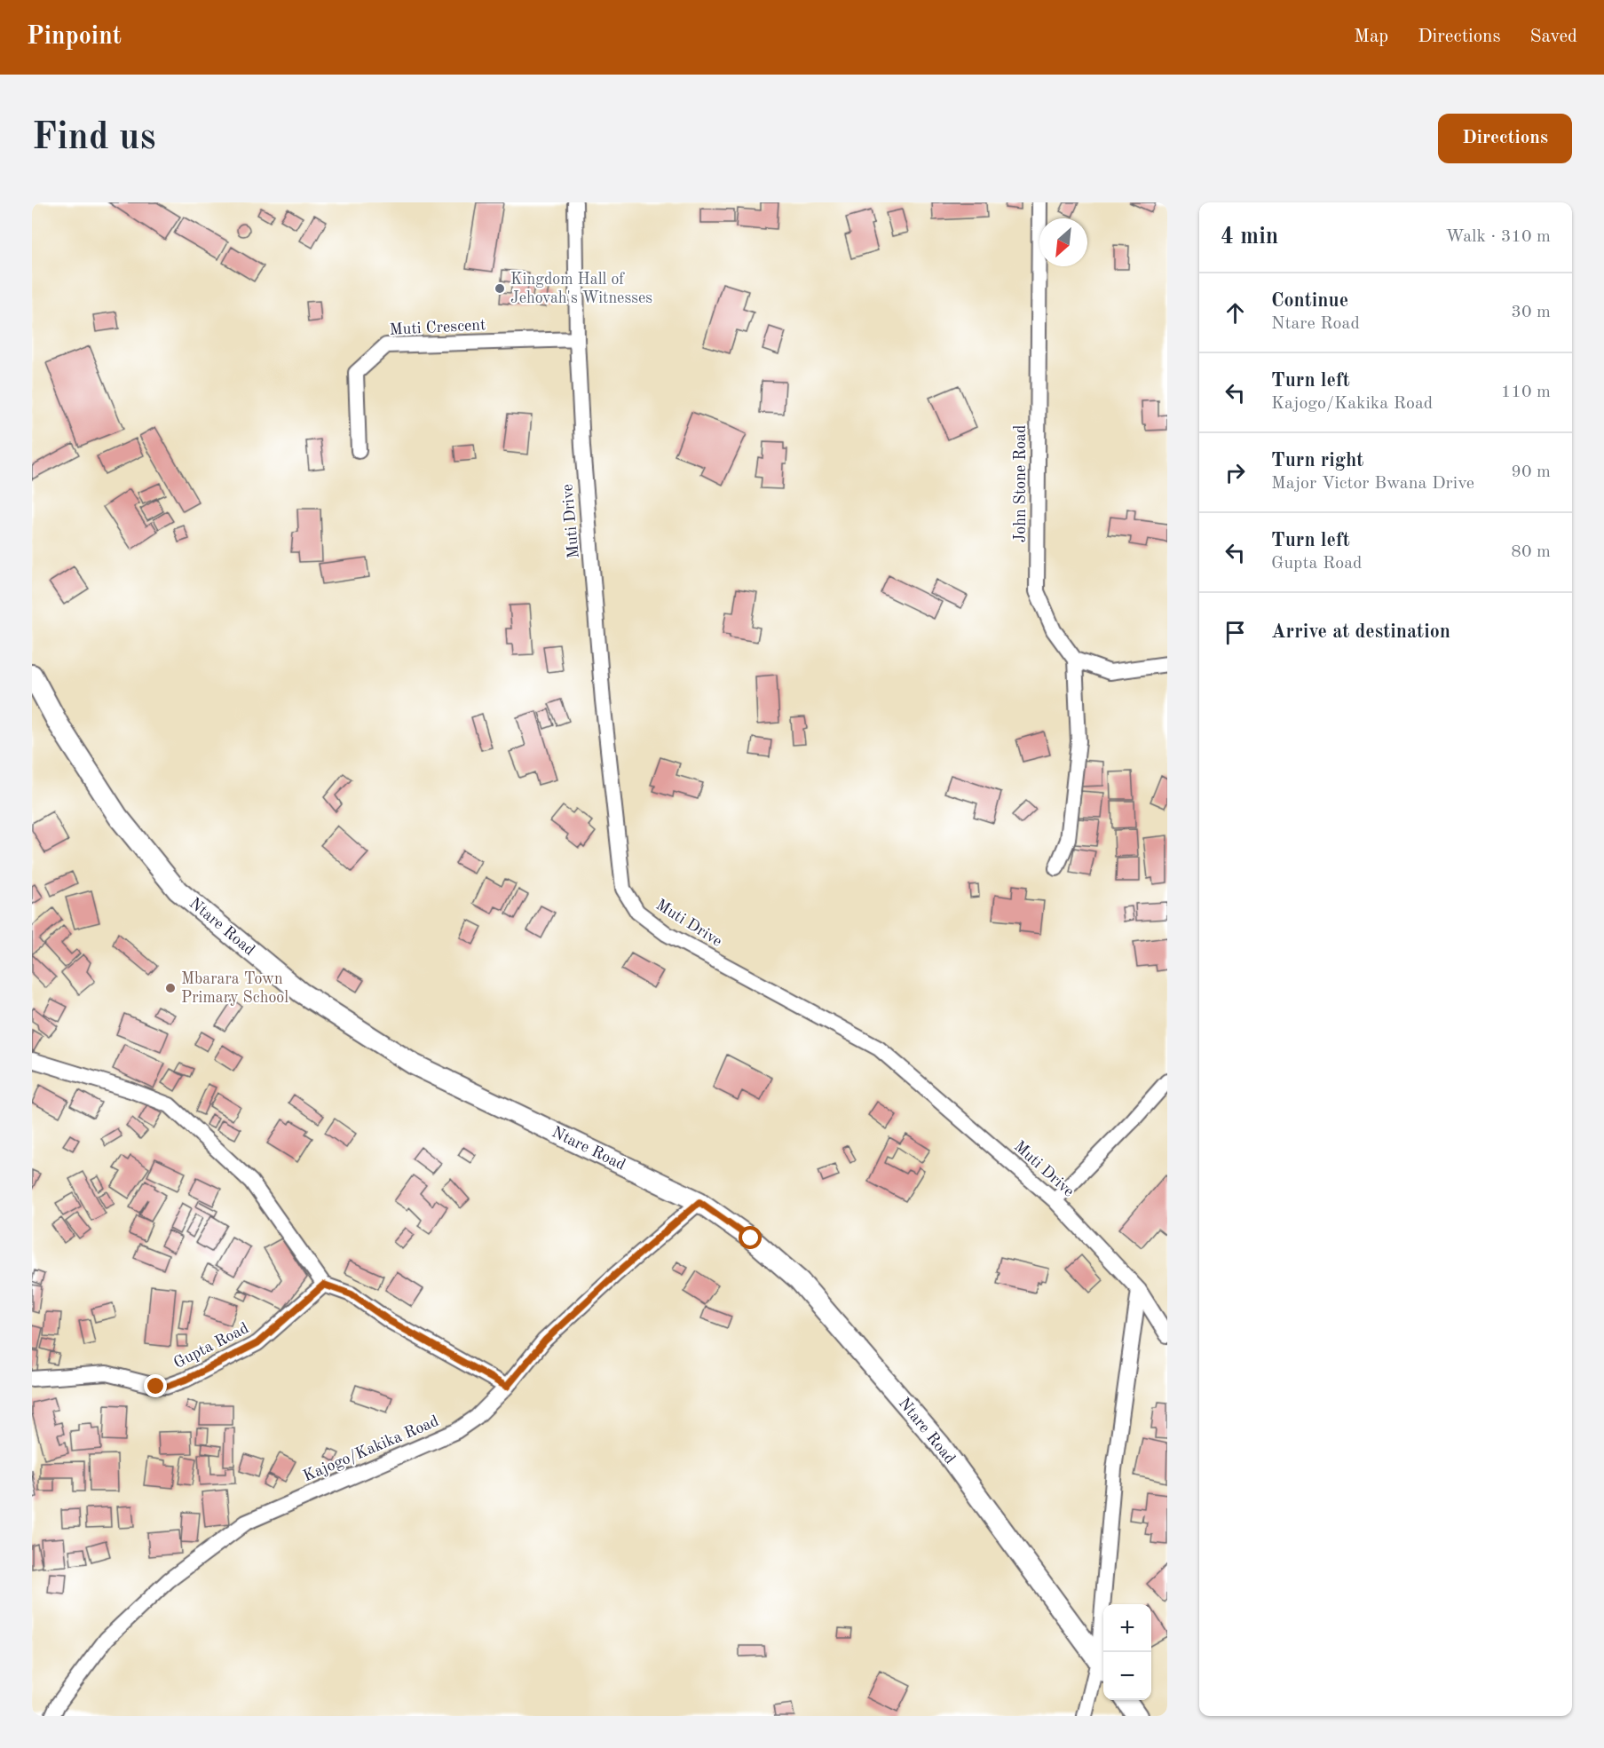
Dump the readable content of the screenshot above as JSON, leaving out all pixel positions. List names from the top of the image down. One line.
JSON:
{"streets":{"main road":["Ntare Road"],"street":["Muti Crescent","John Stone Road","Muti Drive","Gupta Road","Kajogo/Kakika Road"]},"crossings":[["Muti Crescent","Muti Drive"],["Ntare Road","Kajogo/Kakika Road"]],"places":["Kingdom Hall of Jehovah's Witnesses","Mbarara Town Primary School"],"north":"bottom left","page":{"header":"Pinpoint","nav":["Map","Directions","Saved"],"buttons":"Directions","title":"Find us","heading":["4 min","Walk · 310 m"],"list":[["Continue","Ntare Road","30 m"],["Turn left","Kajogo/Kakika Road","110 m"],["Turn right","Major Victor Bwana Drive","90 m"],["Turn left","Gupta Road","80 m"],"Arrive at destination"],"map_buttons":["+","−"]}}
